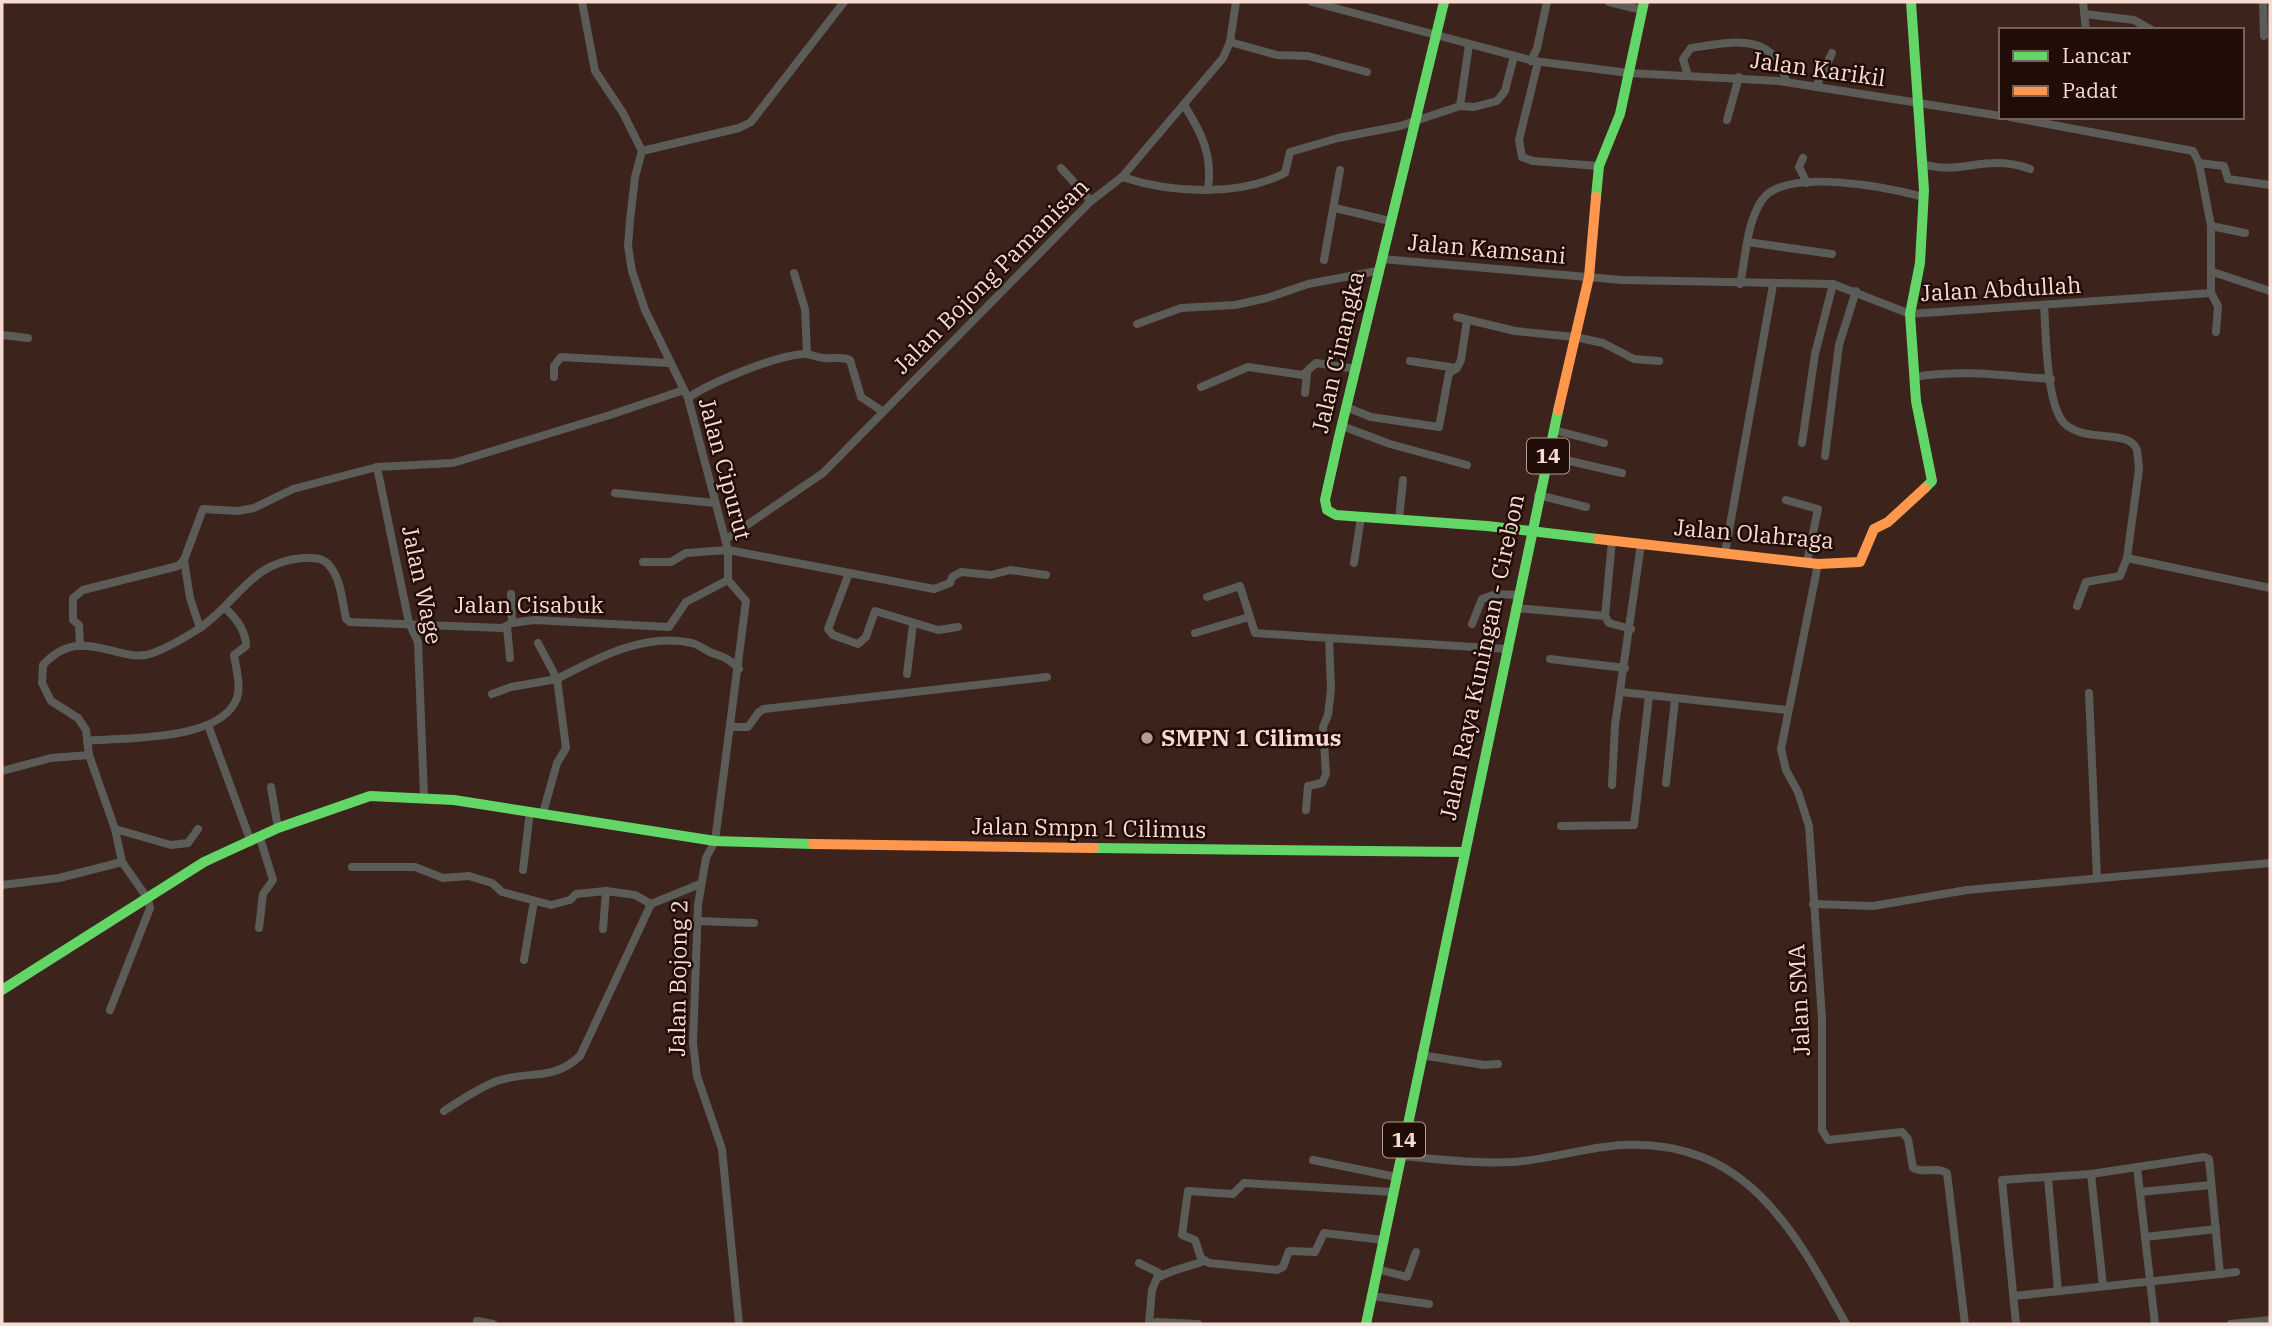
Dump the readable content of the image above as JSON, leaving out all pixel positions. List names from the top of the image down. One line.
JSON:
{"streets":{"main road":["Jalan Cinangka","14","Jalan Olahraga","Jalan Raya Kuningan - Cirebon","Jalan Smpn 1 Cilimus"],"street":["Jalan Karikil","Jalan Kamsani","Jalan Bojong Pamanisan","Jalan Abdullah","Jalan Cipurut","Jalan Wage","Jalan Cisabuk","Jalan Bojong 2","Jalan SMA"]},"crossings":[["Jalan Karikil","Jalan Olahraga"],["Jalan Karikil","Jalan Raya Kuningan - Cirebon"],["Jalan Kamsani","Jalan Abdullah"],["Jalan Kamsani","Jalan Cinangka"],["Jalan Kamsani","Jalan Raya Kuningan - Cirebon"],["Jalan Bojong Pamanisan","Jalan Cipurut"],["Jalan Abdullah","Jalan Olahraga"],["Jalan Abdullah","Jalan Raya Kuningan - Cirebon"],["Jalan Cinangka","Jalan Olahraga"],["Jalan Cinangka","Jalan Raya Kuningan - Cirebon"],["Jalan Cipurut","Jalan Cisabuk"],["Jalan Olahraga","Jalan Raya Kuningan - Cirebon"],["Jalan Olahraga","Jalan SMA"],["Jalan Wage","Jalan Cisabuk"],["Jalan Wage","Jalan Smpn 1 Cilimus"],["Jalan Raya Kuningan - Cirebon","Jalan Smpn 1 Cilimus"],["Jalan Smpn 1 Cilimus","Jalan Bojong 2"]],"places":["SMPN 1 Cilimus"],"legend":["Lancar","Padat"]}
